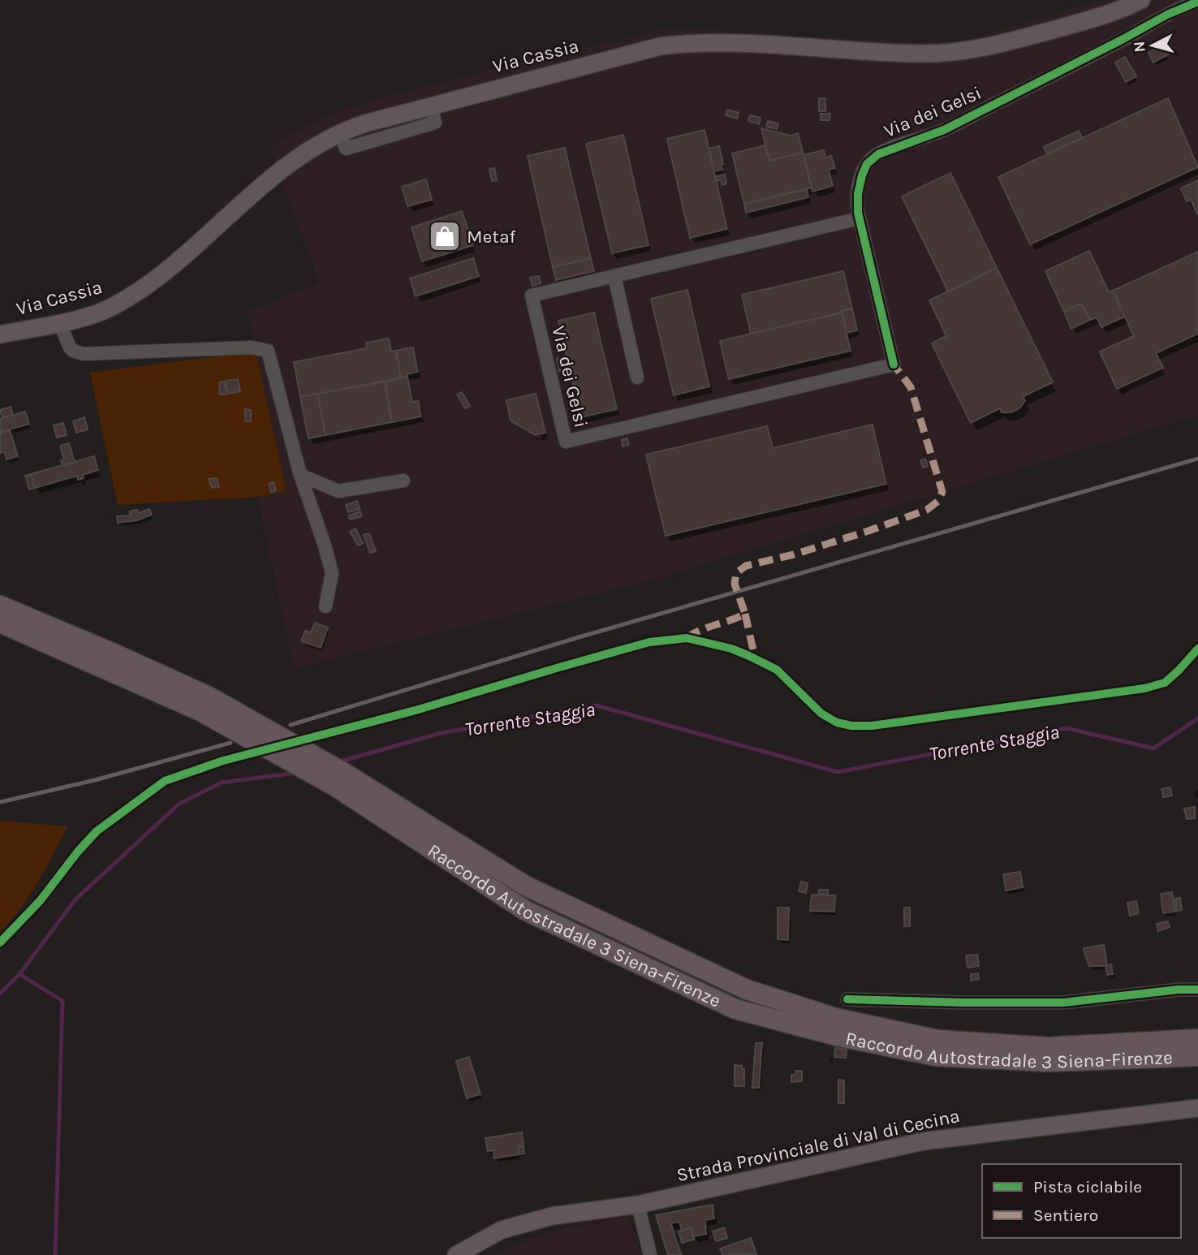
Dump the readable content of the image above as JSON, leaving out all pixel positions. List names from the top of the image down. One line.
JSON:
{"streets":{"highway":["Raccordo Autostradale 3 Siena-Firenze"],"main road":["Via Cassia","Strada Provinciale di Val di Cecina"],"street":["Via dei Gelsi"]},"water":["Torrente Staggia"],"places":{"shop":["Metaf"]},"legend":["Pista ciclabile","Sentiero"],"north":"left"}
